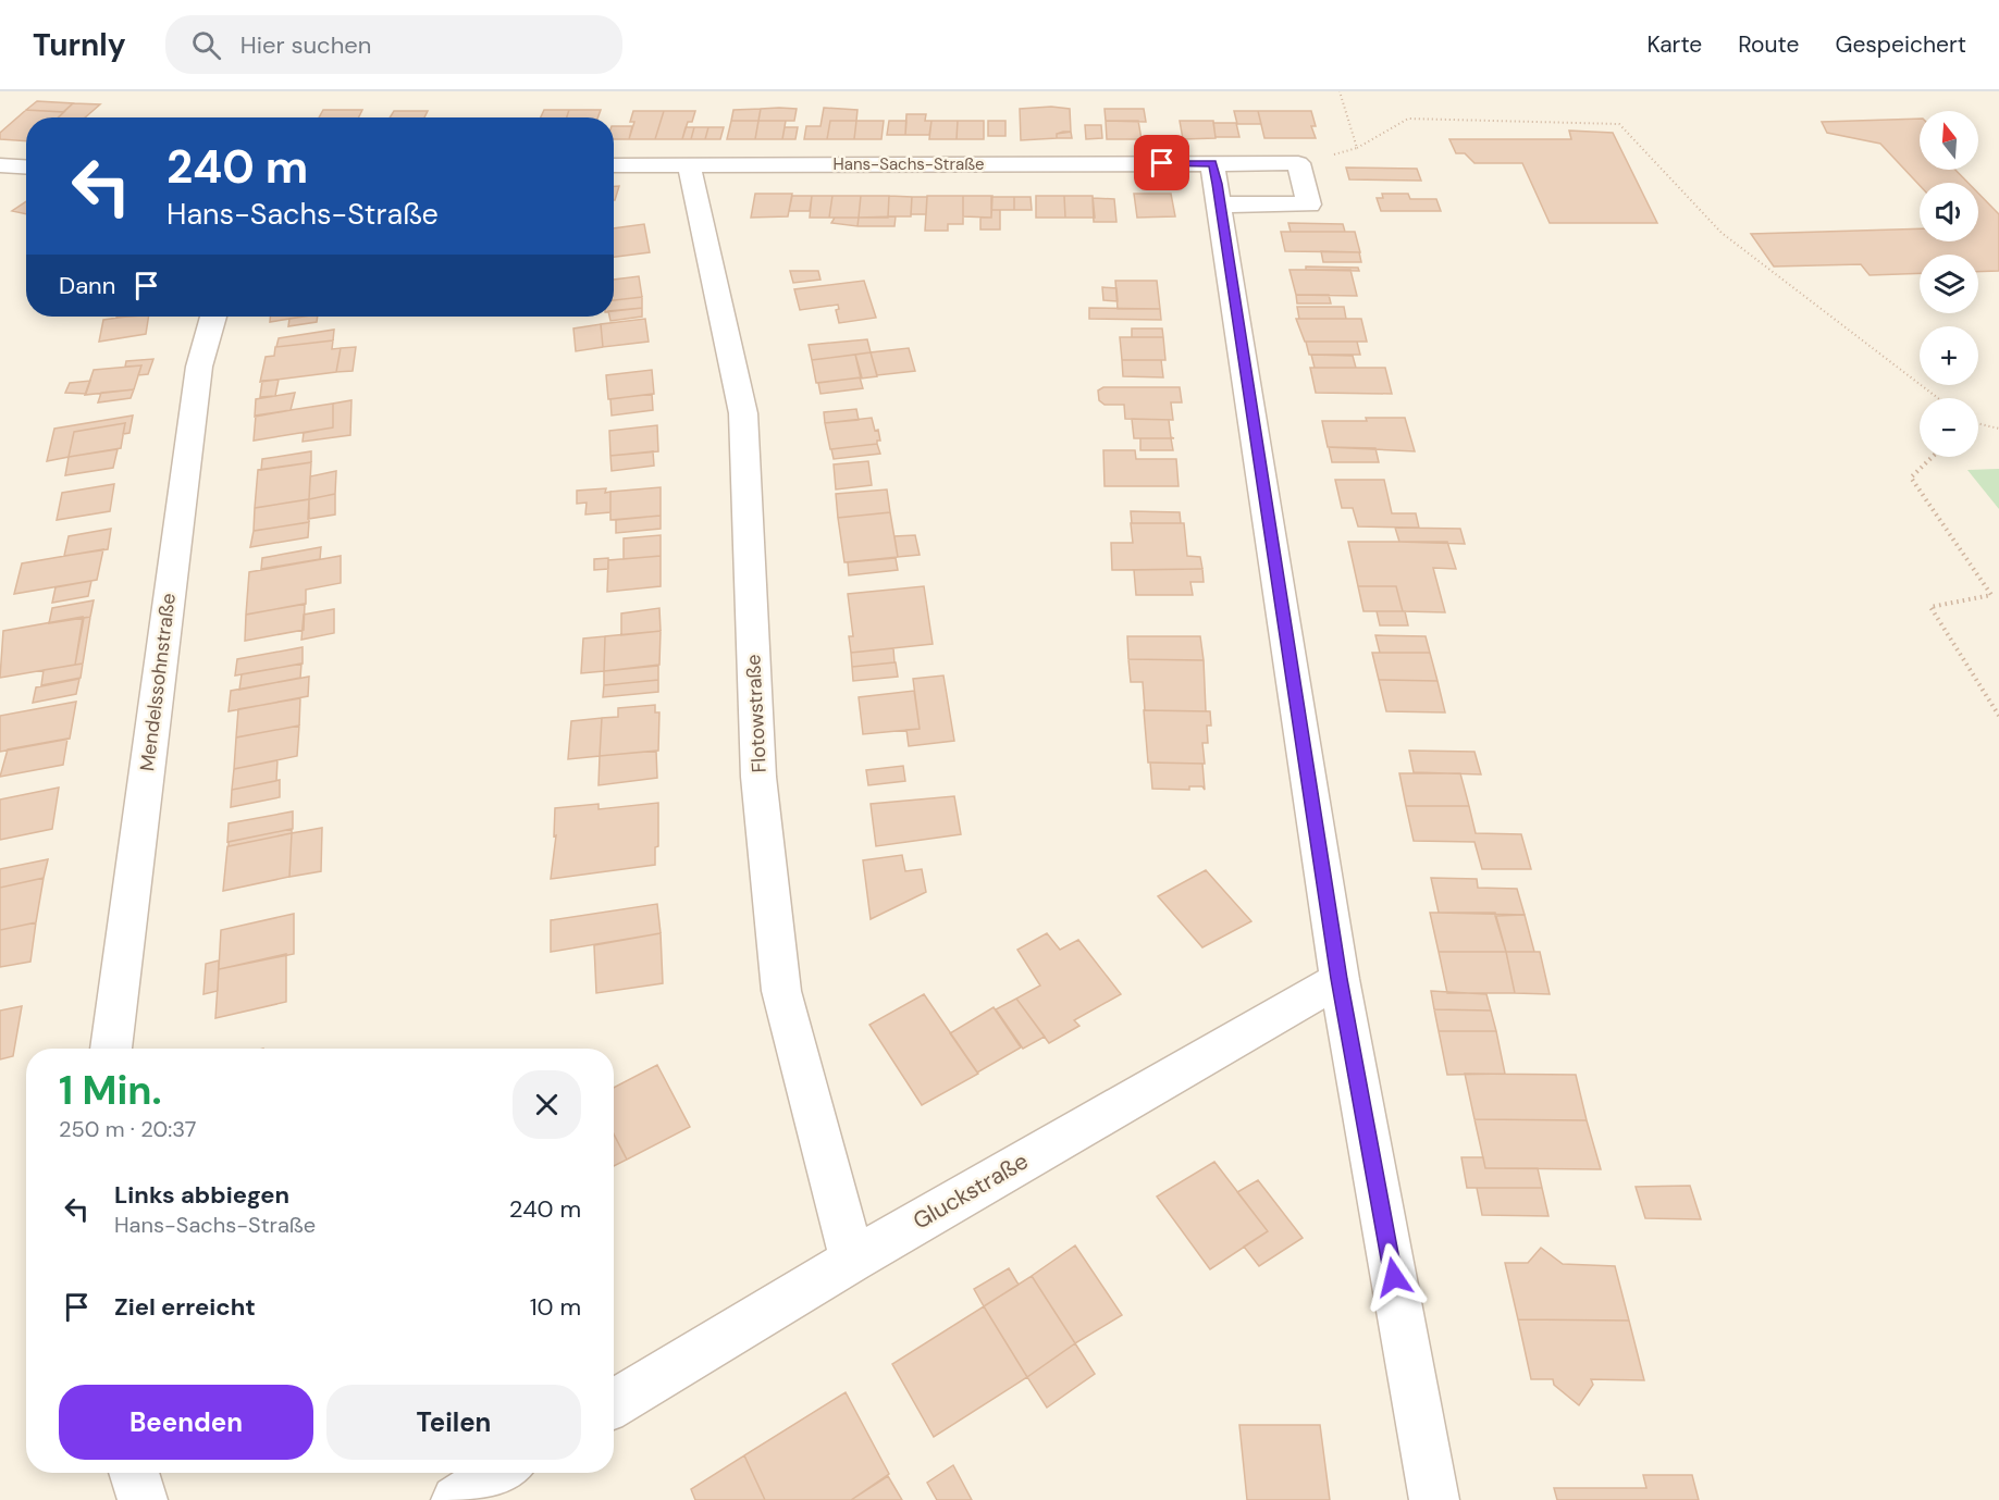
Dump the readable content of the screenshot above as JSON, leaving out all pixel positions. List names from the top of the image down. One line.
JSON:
{"streets":{"street":["Hans-Sachs-Straße","Mendelssohnstraße","Flotowstraße","Gluckstraße"]},"crossings":[["Hans-Sachs-Straße","Flotowstraße"],["Flotowstraße","Gluckstraße"]],"north":"top","page":{"header":"Turnly","search":"Hier suchen","nav":["Karte","Route","Gespeichert"],"map_buttons":["+","−"],"turn":["240 m","Hans-Sachs-Straße"],"then":"Dann","heading":["1 Min.","250 m · 20:37"],"list":[{"name":"Links abbiegen","note":"Hans-Sachs-Straße","value":"240 m"},{"name":"Ziel erreicht","value":"10 m"}],"buttons":["Beenden","Teilen"]}}
